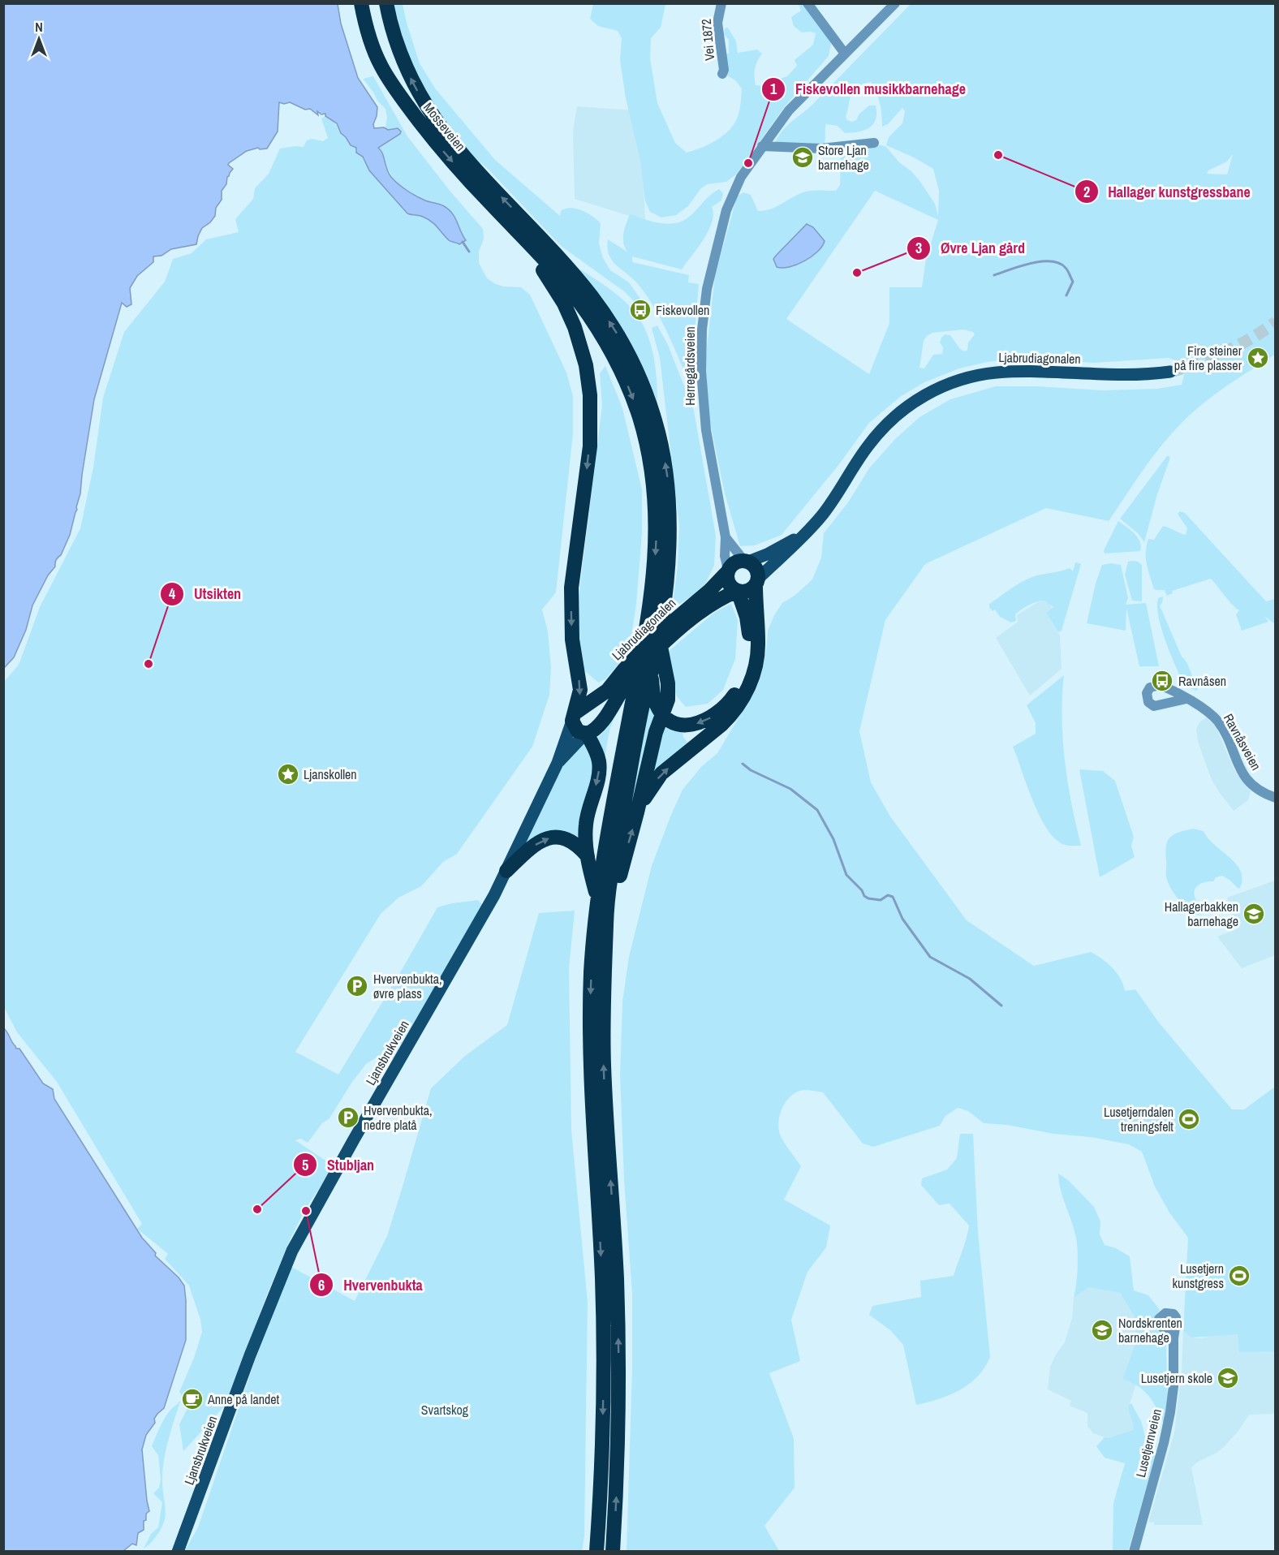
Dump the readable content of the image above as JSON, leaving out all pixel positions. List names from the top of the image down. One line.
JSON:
{"streets":{"highway":["Mosseveien","Ljabrudiagonalen"],"main road":["Ljansbrukveien"],"street":["Vei 1872","Herregårdsveien","Ravnåsveien","Lusetjernveien"]},"crossings":[["Ljabrudiagonalen","Herregårdsveien"],["Ljabrudiagonalen","Ljansbrukveien"]],"parks":["Svartskog"],"places":{"other":["Hallager kunstgressbane","Fiskevollen musikkbarnehage","Øvre Ljan gård","Utsikten","Stubljan","Hvervenbukta"],"school or university":["Store Ljan barnehage","Hallagerbakken barnehage","Nordskrenten barnehage","Lusetjern skole"],"bus stop":["Fiskevollen","Ravnåsen"],"place":["Fire steiner på fire plasser","Ljanskollen"],"parking":["Hvervenbukta, øvre plass","Hvervenbukta, nedre platå"],"sports":["Lusetjerndalen treningsfelt","Lusetjern kunstgress"],"cafe":["Anne på landet"]},"north":"top"}
